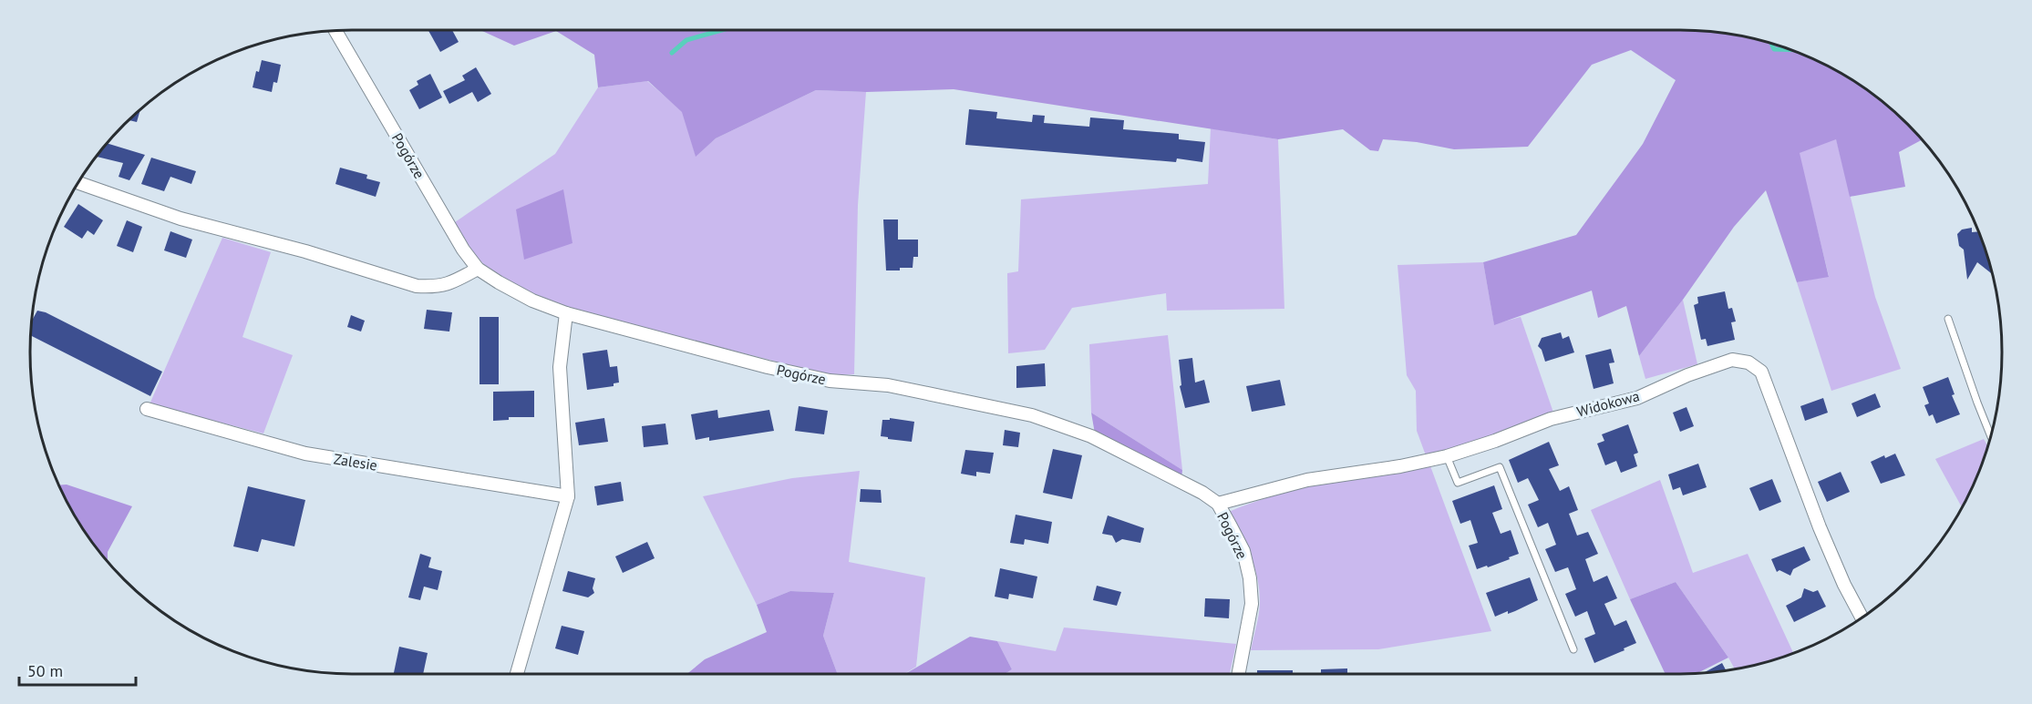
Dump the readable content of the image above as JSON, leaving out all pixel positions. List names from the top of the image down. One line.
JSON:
{"streets":{"street":["Pogórze","Widokowa","Zalesie"]},"crossings":[["Pogórze","Widokowa"]],"scale_bar":"50 m"}
